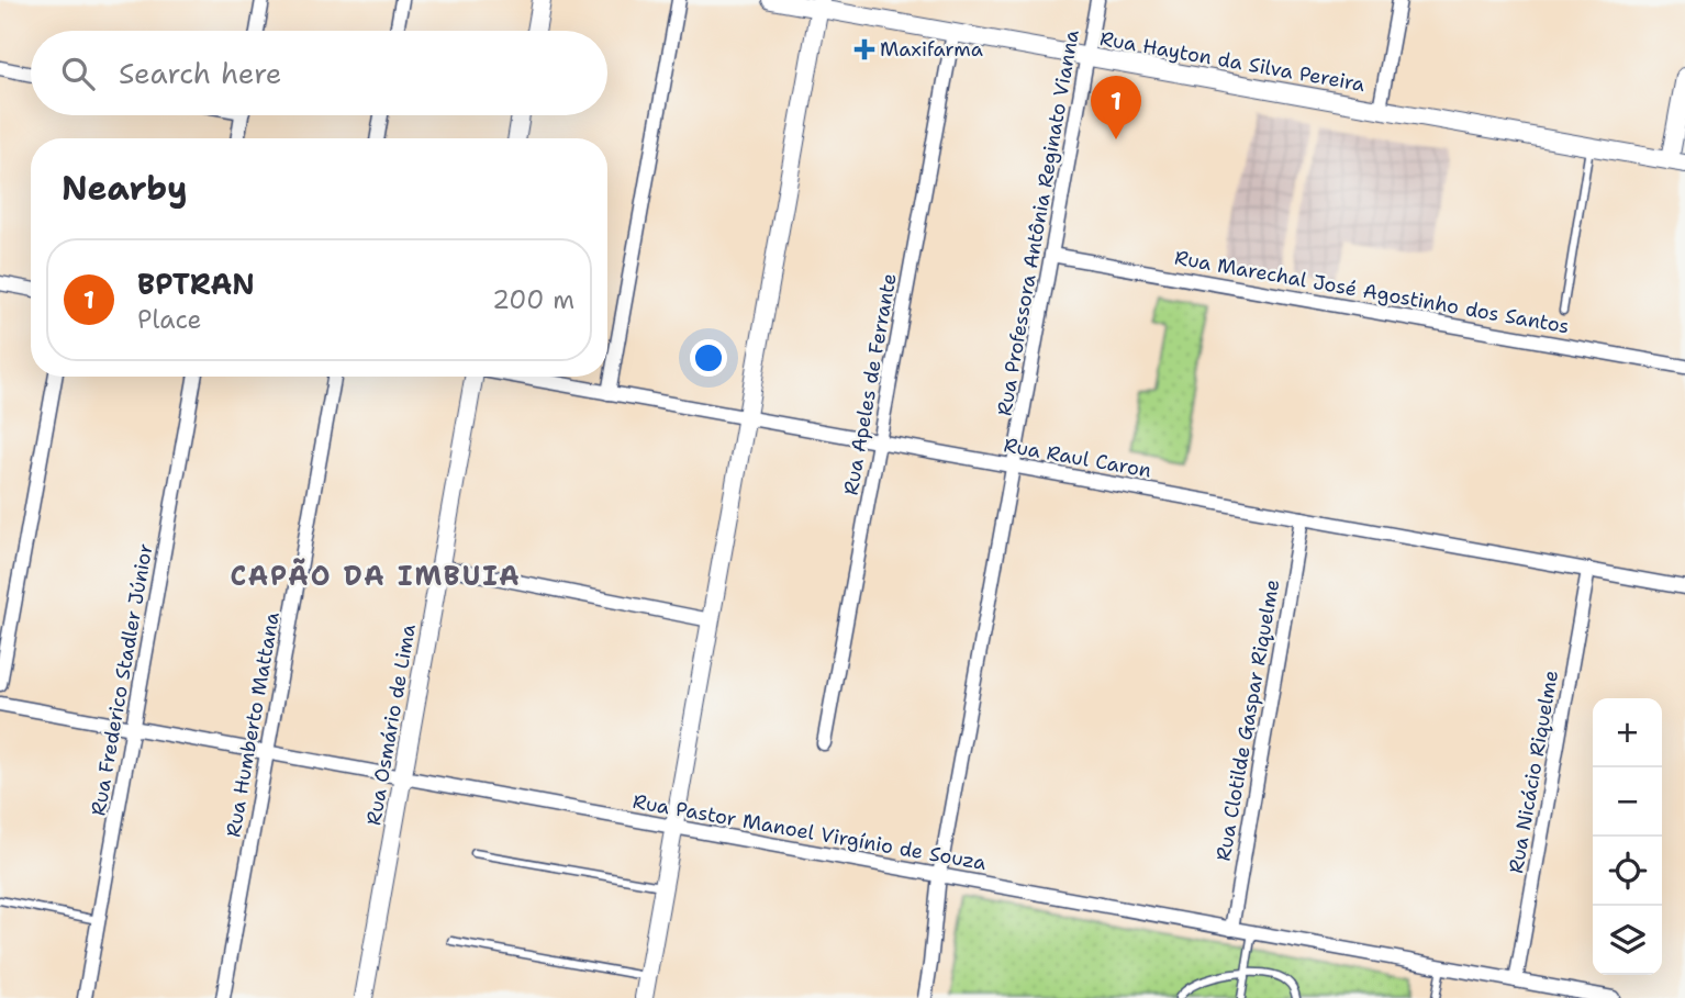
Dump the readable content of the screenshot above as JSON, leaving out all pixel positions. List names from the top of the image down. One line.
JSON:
{"streets":{"street":["Rua Hayton da Silva Pereira","Rua Professora Antônia Reginato Vianna","Rua Marechal José Agostinho dos Santos","Rua Apeles de Ferrante","Rua Raul Caron","Rua Frederico Stadler Júnior","Rua Clotilde Gaspar Riquelme","Rua Humberto Mattana","Rua Osmário de Lima","Rua Nicácio Riquelme","Rua Pastor Manoel Virgínio de Souza"]},"crossings":[["Rua Hayton da Silva Pereira","Rua Professora Antônia Reginato Vianna"],["Rua Hayton da Silva Pereira","Rua Apeles de Ferrante"],["Rua Professora Antônia Reginato Vianna","Rua Marechal José Agostinho dos Santos"],["Rua Professora Antônia Reginato Vianna","Rua Raul Caron"],["Rua Professora Antônia Reginato Vianna","Rua Pastor Manoel Virgínio de Souza"],["Rua Apeles de Ferrante","Rua Raul Caron"],["Rua Raul Caron","Rua Clotilde Gaspar Riquelme"],["Rua Raul Caron","Rua Nicácio Riquelme"],["Rua Frederico Stadler Júnior","Rua Pastor Manoel Virgínio de Souza"],["Rua Clotilde Gaspar Riquelme","Rua Pastor Manoel Virgínio de Souza"],["Rua Humberto Mattana","Rua Pastor Manoel Virgínio de Souza"],["Rua Osmário de Lima","Rua Pastor Manoel Virgínio de Souza"],["Rua Nicácio Riquelme","Rua Pastor Manoel Virgínio de Souza"]],"districts":["CAPÃO DA IMBUIA"],"places":{"health":["Maxifarma"]},"page":{"search":"Search here","pins":"1","heading":"Nearby","list":[{"mark":"1","name":"BPTRAN","note":"Place","value":"200 m"}],"map_buttons":["+","−"]}}
